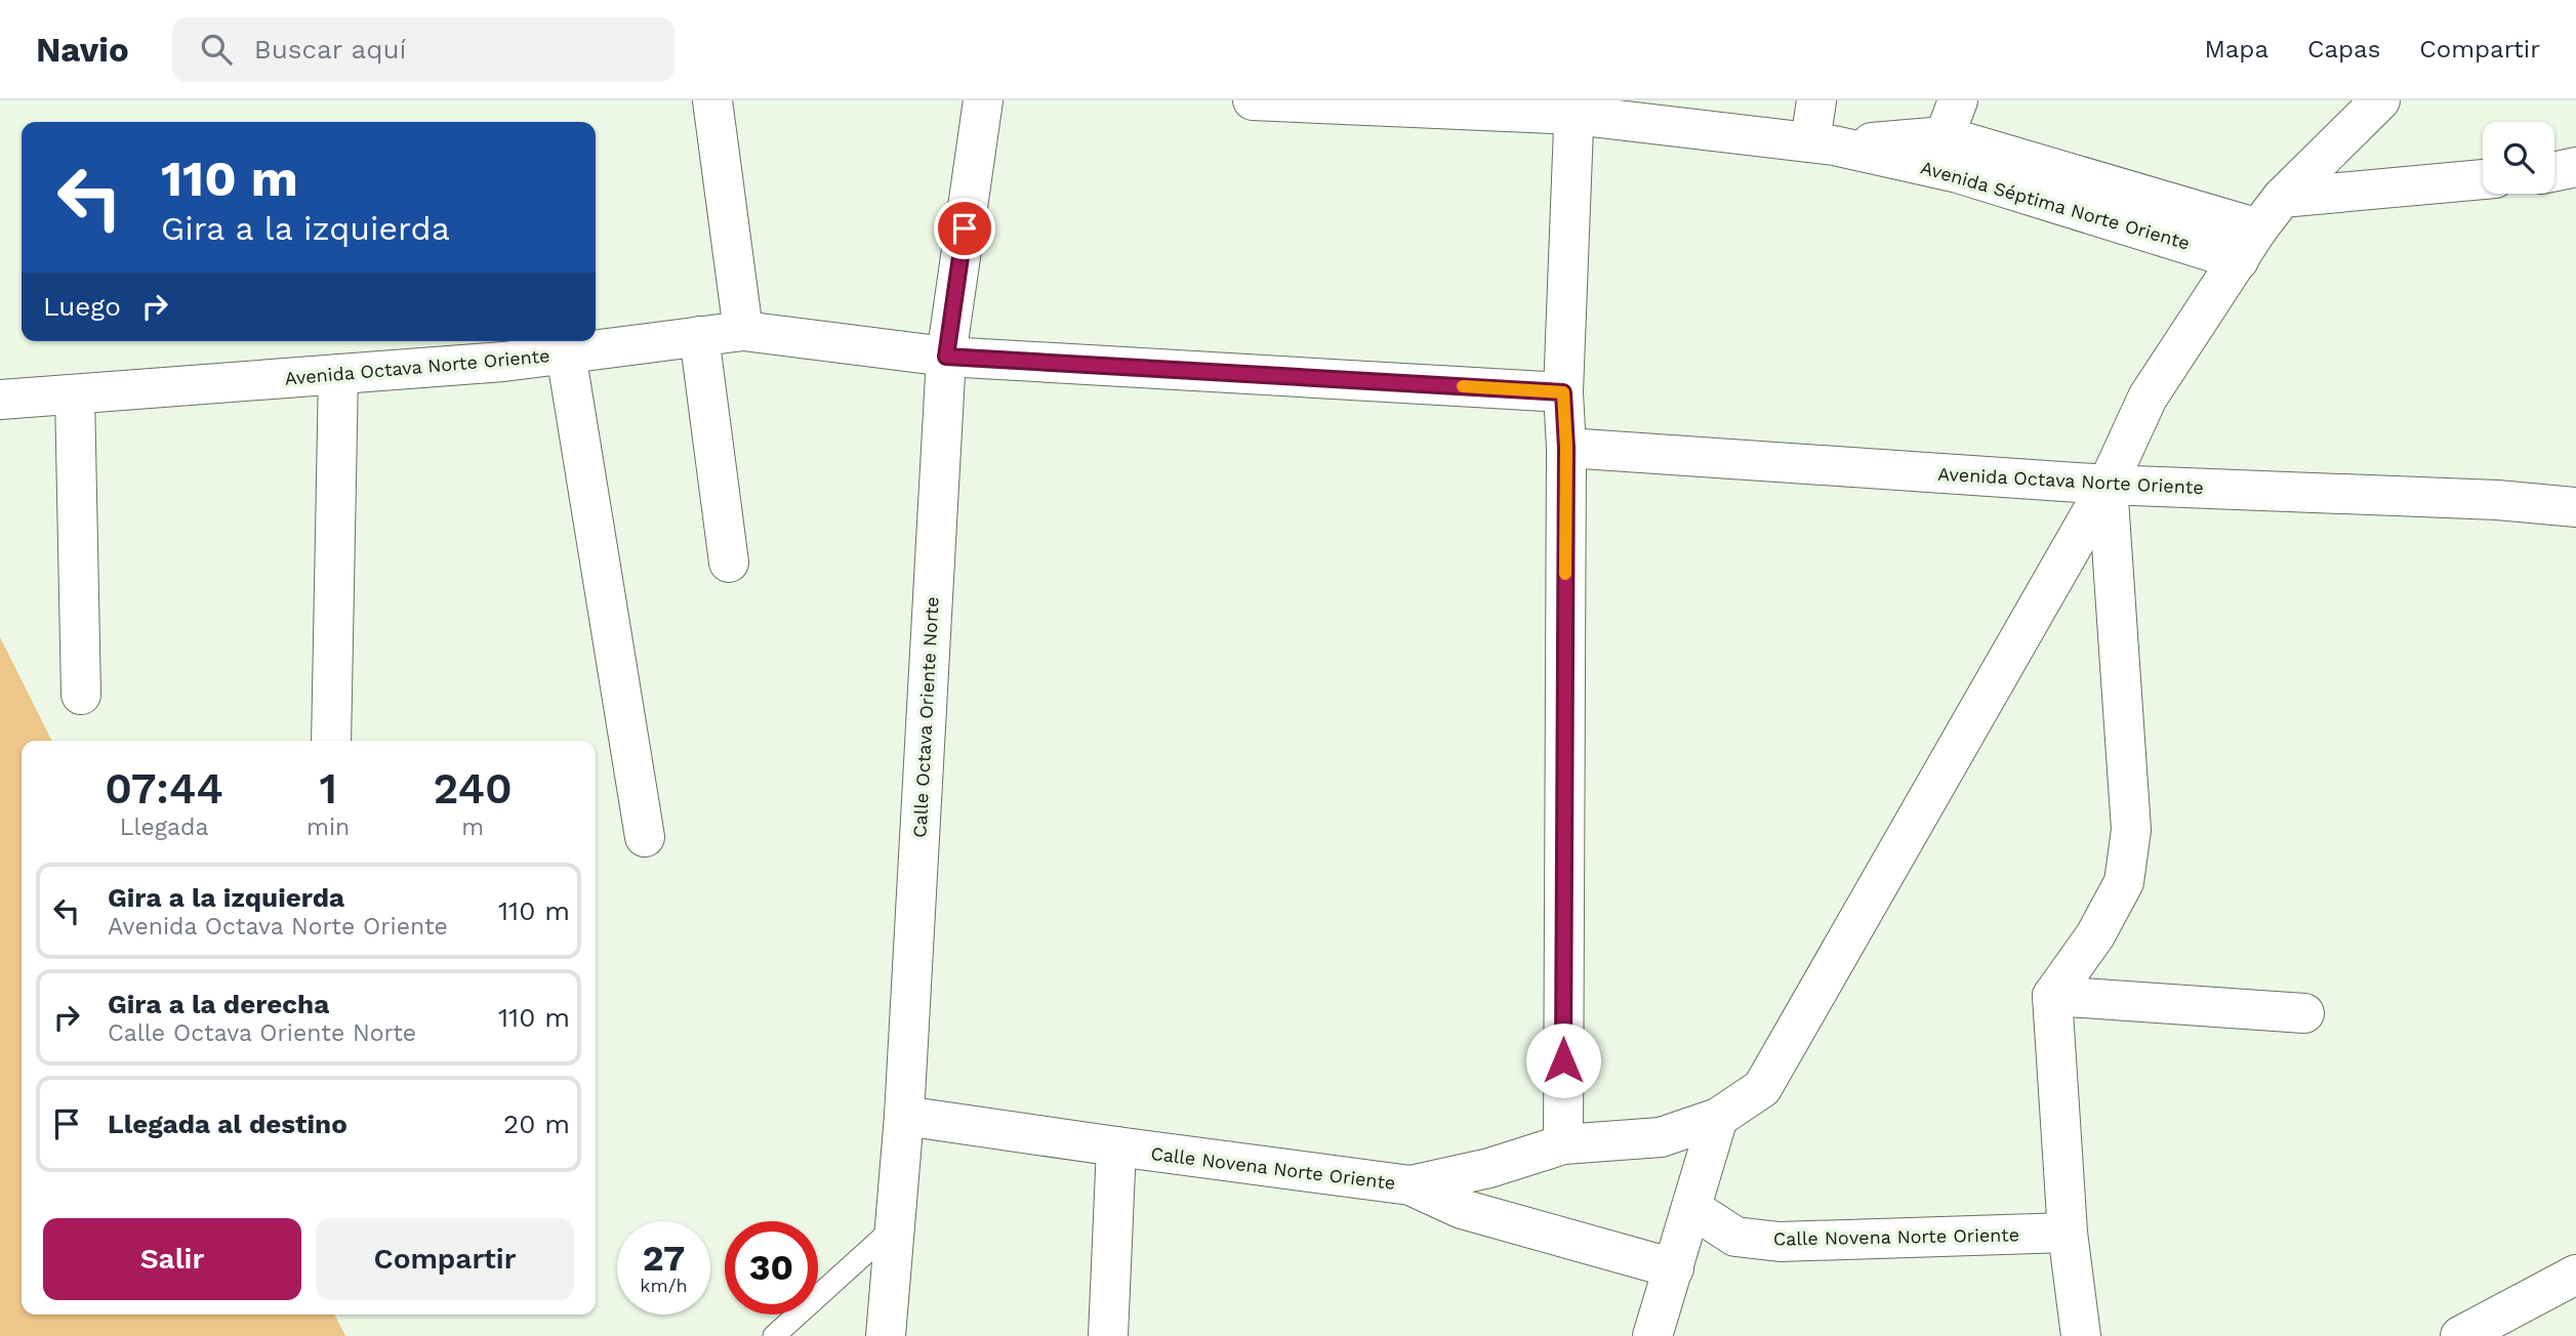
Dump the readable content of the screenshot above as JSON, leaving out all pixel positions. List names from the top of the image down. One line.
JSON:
{"streets":{"street":["Avenida Séptima Norte Oriente","Avenida Octava Norte Oriente","Calle Octava Oriente Norte","Calle Novena Norte Oriente"]},"crossings":[["Avenida Octava Norte Oriente","Calle Octava Oriente Norte"],["Calle Octava Oriente Norte","Calle Novena Norte Oriente"]],"page":{"header":"Navio","search":"Buscar aquí","nav":["Mapa","Capas","Compartir"],"turn":["110 m","Gira a la izquierda"],"then":"Luego","eta":["07:44","Llegada","1","min","240","m"],"list":[{"name":"Gira a la izquierda","note":"Avenida Octava Norte Oriente","value":"110 m"},{"name":"Gira a la derecha","note":"Calle Octava Oriente Norte","value":"110 m"},{"name":"Llegada al destino","value":"20 m"}],"buttons":["Salir","Compartir"],"speed":"27 km/h","limit":"30"}}
